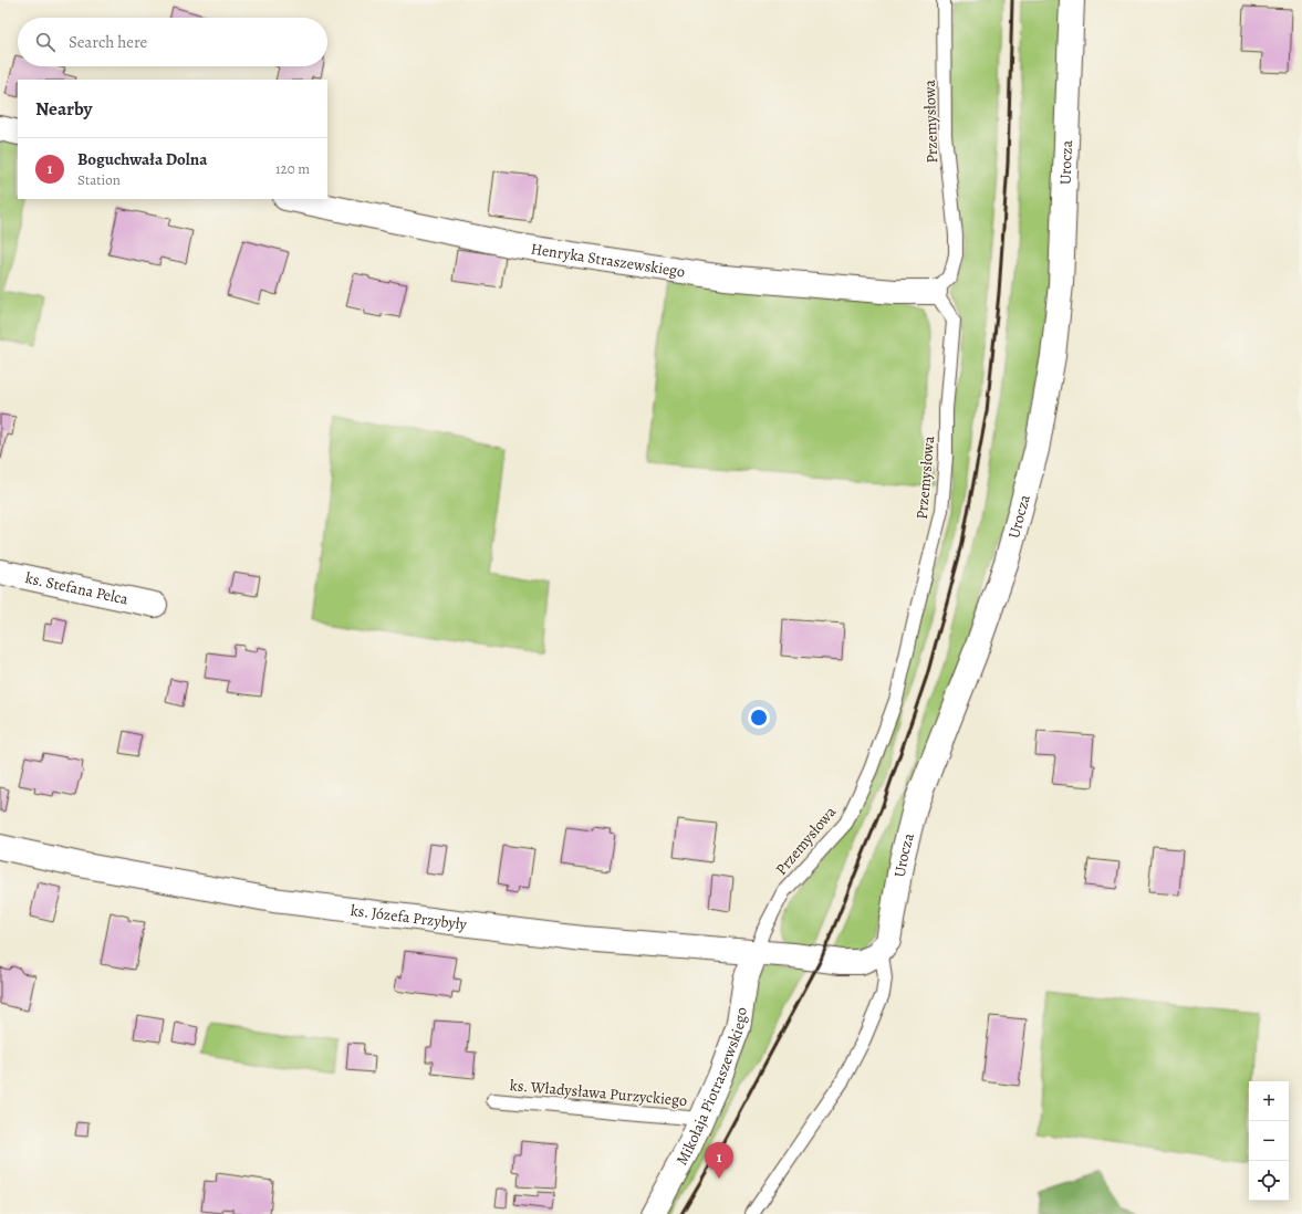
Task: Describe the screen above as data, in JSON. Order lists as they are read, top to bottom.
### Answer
{
  "streets": {
    "street": [
      "Urocza",
      "Henryka Straszewskiego",
      "ks. Stefana Pelca",
      "ks. Józefa Przybyły",
      "Mikołaja Piotraszewskiego"
    ],
    "lane": ["Przemysłowa", "ks. Władysława Purzyckiego"]
  },
  "crossings": [
    ["Przemysłowa", "Henryka Straszewskiego"],
    ["Przemysłowa", "ks. Józefa Przybyły"],
    ["Przemysłowa", "Mikołaja Piotraszewskiego"],
    ["Urocza", "ks. Józefa Przybyły"],
    ["ks. Józefa Przybyły", "Mikołaja Piotraszewskiego"],
    ["Mikołaja Piotraszewskiego", "ks. Władysława Purzyckiego"]
  ],
  "page": {
    "search": "Search here",
    "heading": "Nearby",
    "list": [
      {
        "mark": "1",
        "name": "Boguchwała Dolna",
        "note": "Station",
        "value": "120 m"
      }
    ],
    "map_buttons": ["+", "−"],
    "pins": "1"
  }
}
